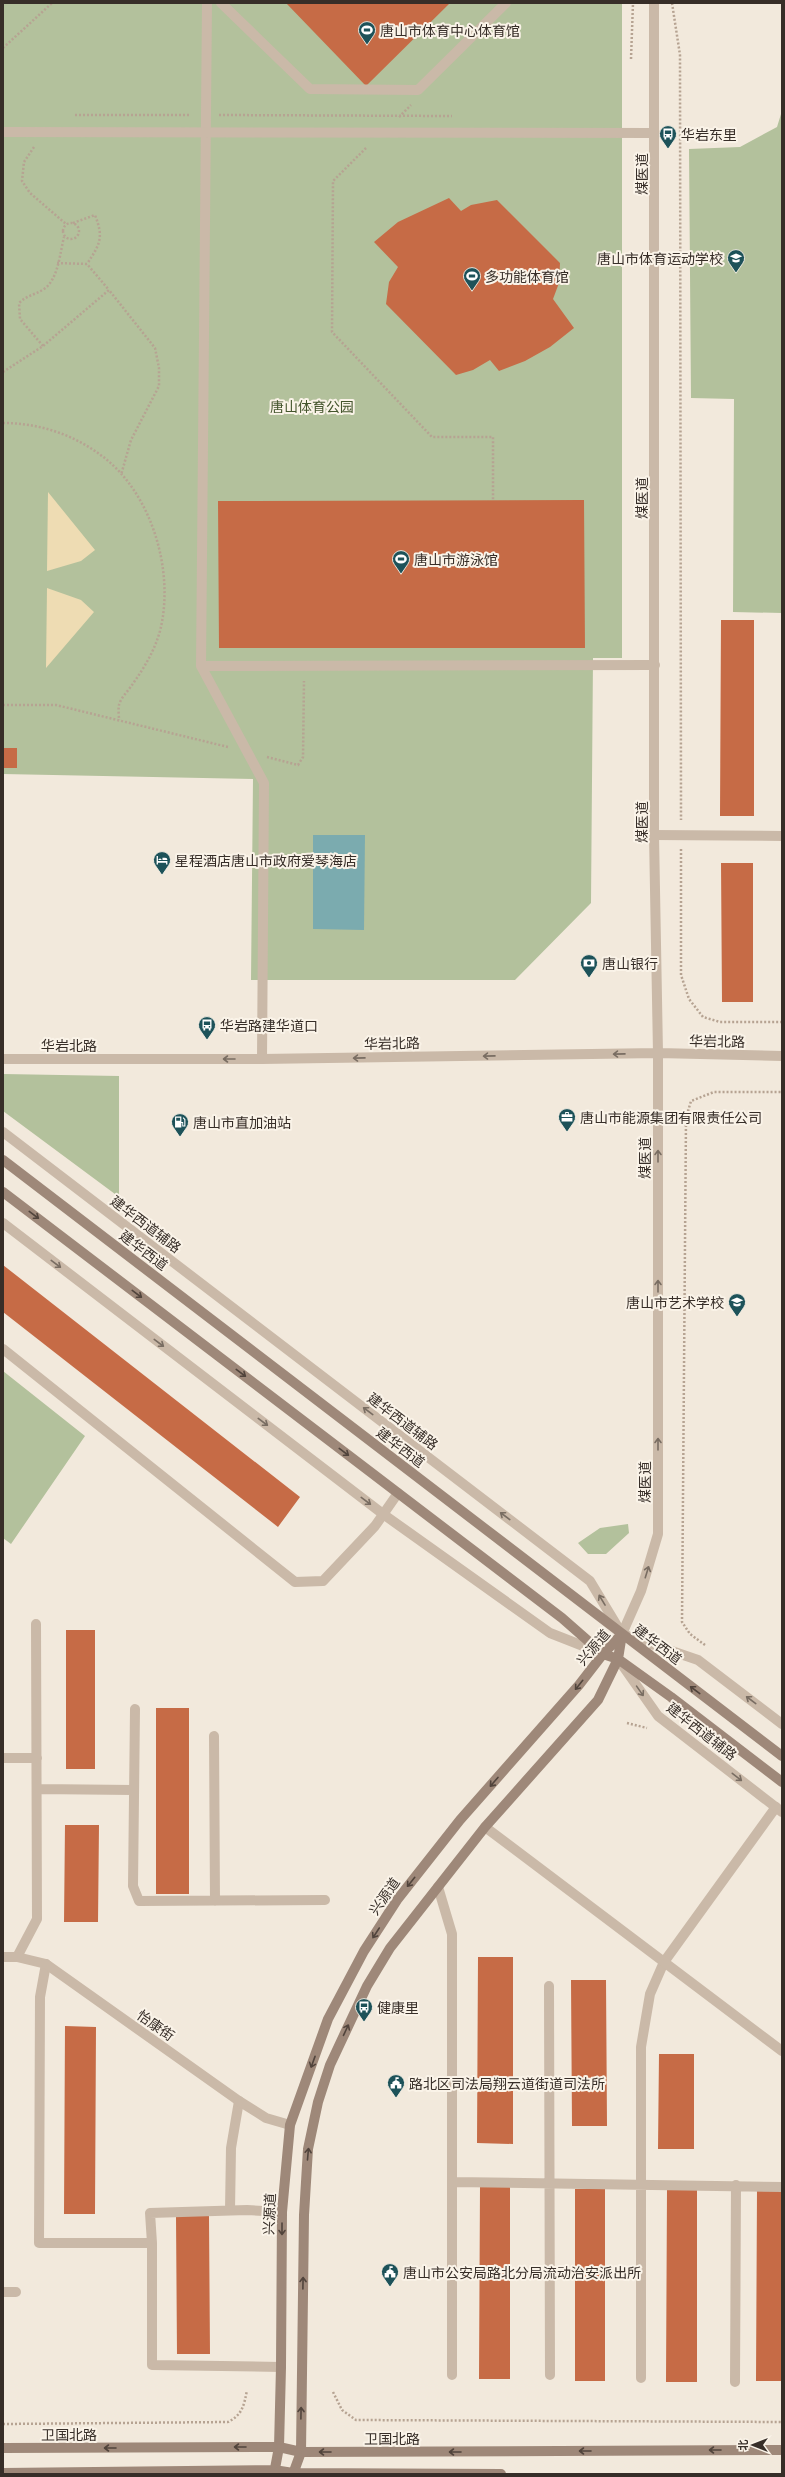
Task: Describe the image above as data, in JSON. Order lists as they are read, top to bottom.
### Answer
{
  "streets": {
    "main road": ["建华西道", "兴源道", "卫国北路"],
    "street": [
      "煤医道",
      "华岩北路",
      "建华西道辅路",
      "怡康街"
    ]
  },
  "crossings": [
    ["煤医道", "华岩北路"],
    ["煤医道", "建华西道辅路"],
    ["煤医道", "建华西道"],
    ["煤医道", "兴源道"],
    ["建华西道辅路", "建华西道"],
    ["建华西道辅路", "兴源道"],
    ["建华西道", "兴源道"],
    ["兴源道", "怡康街"],
    ["兴源道", "卫国北路"]
  ],
  "one_way": ["煤医道", "华岩北路"],
  "parks": ["唐山体育公园"],
  "places": {
    "sports": ["唐山市体育中心体育馆", "多功能体育馆", "唐山市游泳馆"],
    "bus stop": ["华岩东里", "华岩路建华道口", "健康里"],
    "school or university": ["唐山市体育运动学校", "唐山市艺术学校"],
    "hotel": ["星程酒店唐山市政府爱琴海店"],
    "bank": ["唐山银行"],
    "office": ["唐山市能源集团有限责任公司"],
    "fuel station": ["唐山市直加油站"],
    "public building": ["路北区司法局翔云道街道司法所", "唐山市公安局路北分局流动治安派出所"]
  },
  "north": "left"
}
